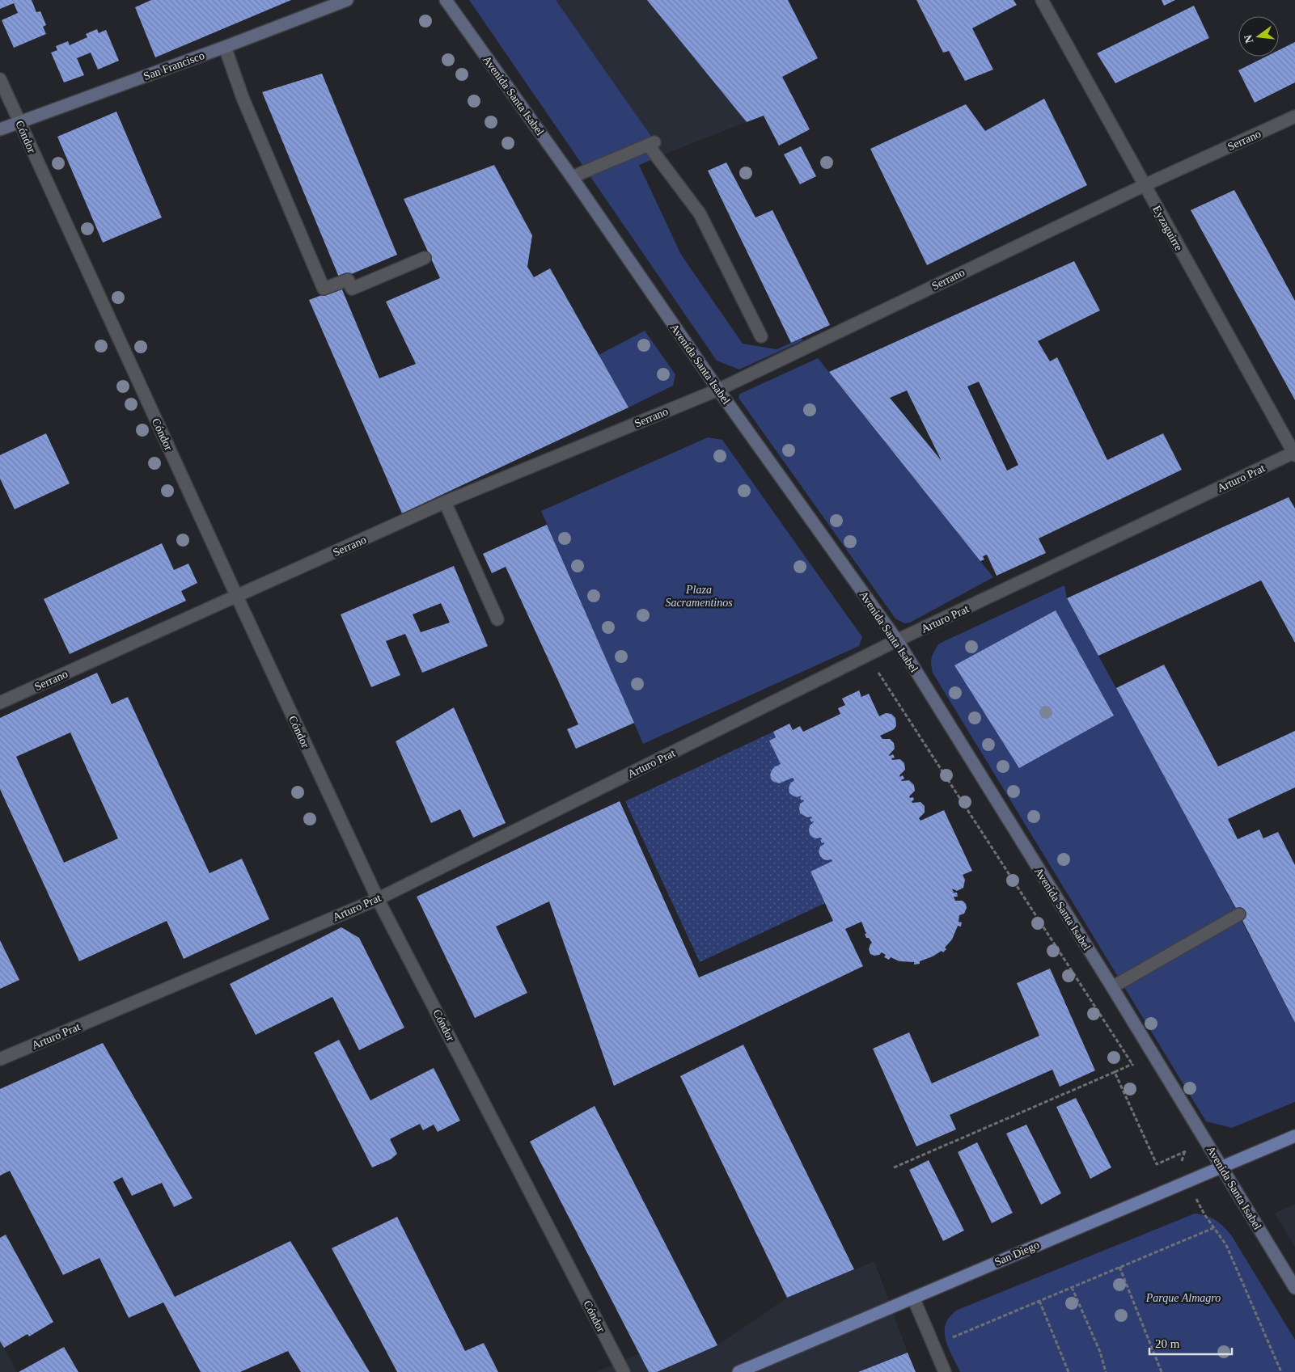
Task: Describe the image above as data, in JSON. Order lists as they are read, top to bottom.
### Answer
{
  "streets": {
    "main road": ["San Francisco", "Avenida Santa Isabel", "San Diego"],
    "street": [
      "Cóndor",
      "Serrano",
      "Eyzaguirre",
      "Arturo Prat"
    ]
  },
  "crossings": [
    ["San Francisco", "Cóndor"],
    ["Avenida Santa Isabel", "Serrano"],
    ["Avenida Santa Isabel", "Arturo Prat"],
    ["Avenida Santa Isabel", "San Diego"],
    ["Cóndor", "Serrano"],
    ["Cóndor", "Arturo Prat"],
    ["Serrano", "Eyzaguirre"],
    ["Eyzaguirre", "Arturo Prat"]
  ],
  "parks": ["Plaza Sacramentinos", "Parque Almagro"],
  "scale_bar": "20 m",
  "north": "left"
}
